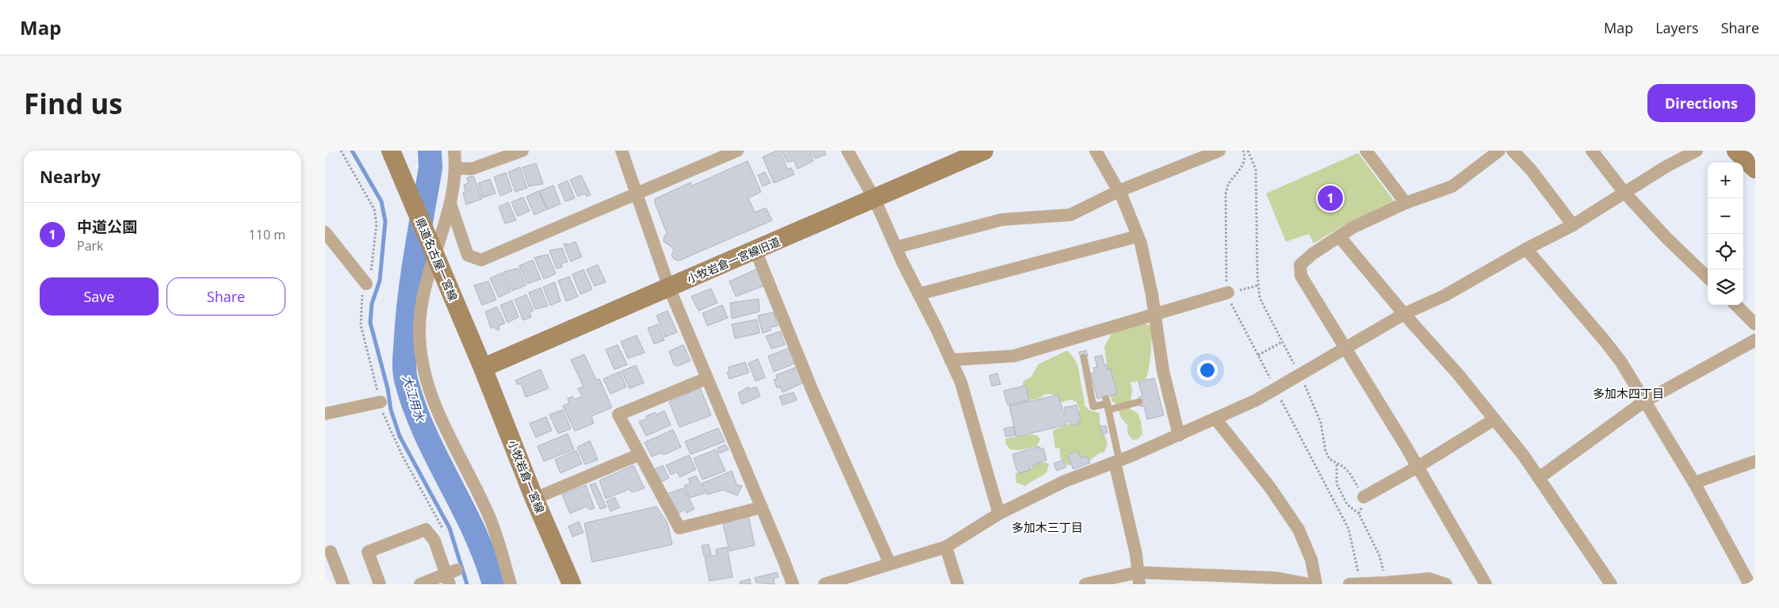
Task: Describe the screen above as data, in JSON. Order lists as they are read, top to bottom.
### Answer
{
  "streets": {
    "street": ["県道名古屋一宮線", "小牧岩倉一宮線旧道", "小牧岩倉一宮線"]
  },
  "crossings": [
    ["県道名古屋一宮線", "小牧岩倉一宮線旧道"],
    ["県道名古屋一宮線", "小牧岩倉一宮線"],
    ["小牧岩倉一宮線旧道", "小牧岩倉一宮線"]
  ],
  "districts": ["多加木四丁目", "多加木三丁目"],
  "water": ["大江用水"],
  "page": {
    "header": "Map",
    "nav": ["Map", "Layers", "Share"],
    "buttons": [
      "Directions",
      ["Save", "Share"]
    ],
    "title": "Find us",
    "heading": "Nearby",
    "map_buttons": ["+", "−"],
    "pins": "1",
    "list": [
      {
        "mark": "1",
        "name": "中道公園",
        "note": "Park",
        "value": "110 m"
      }
    ]
  }
}
